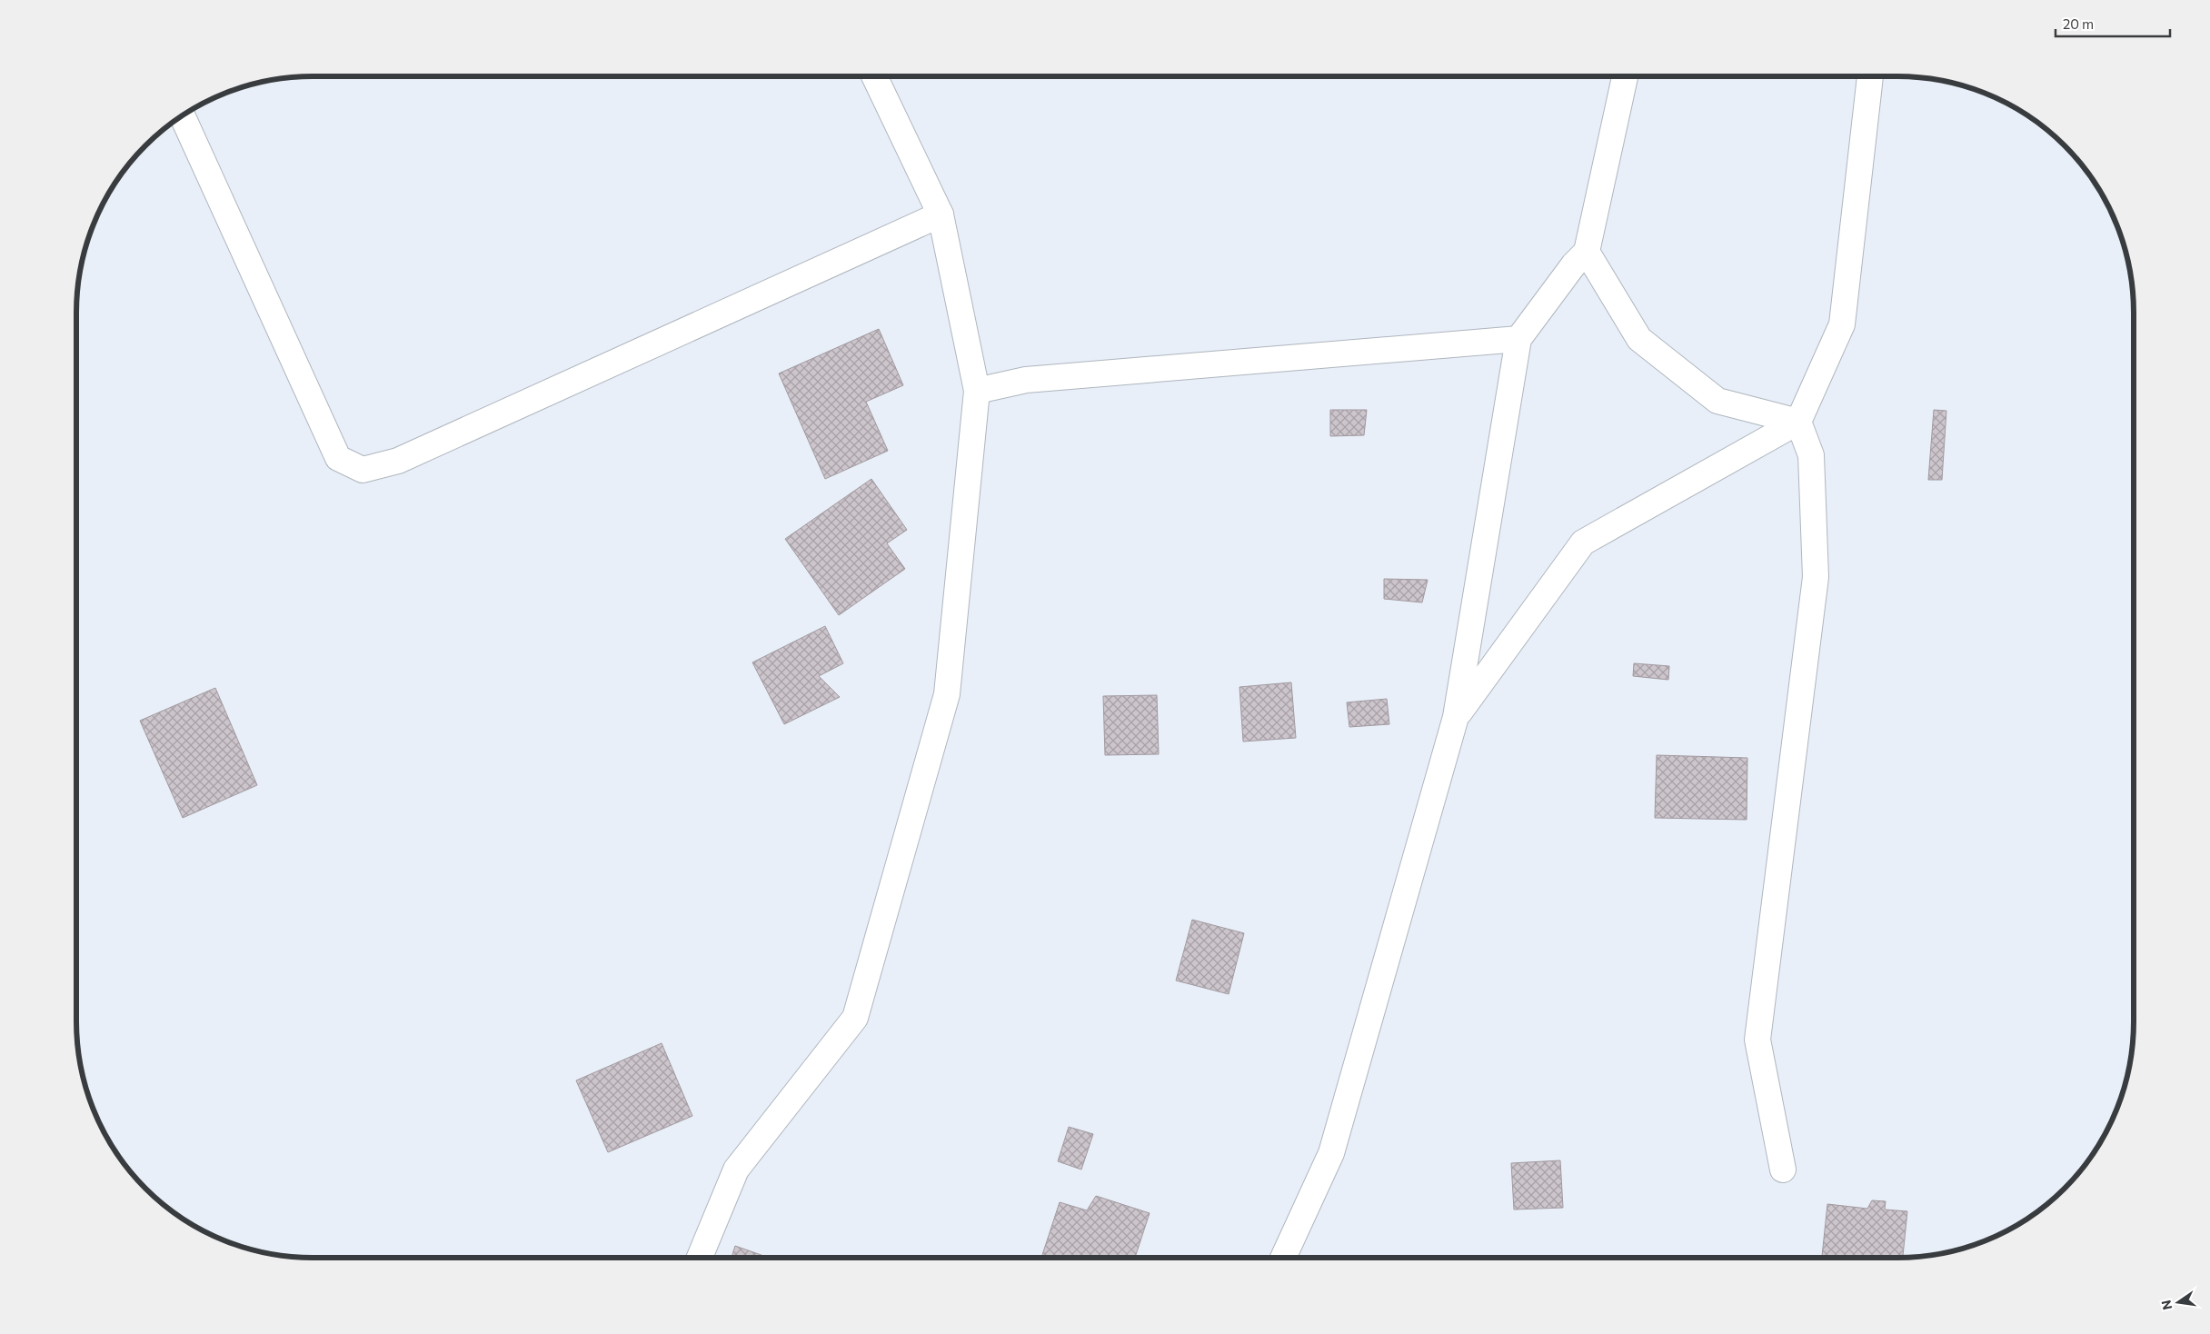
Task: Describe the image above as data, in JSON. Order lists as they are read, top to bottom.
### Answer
{
  "scale_bar": "20 m",
  "north": "left"
}
